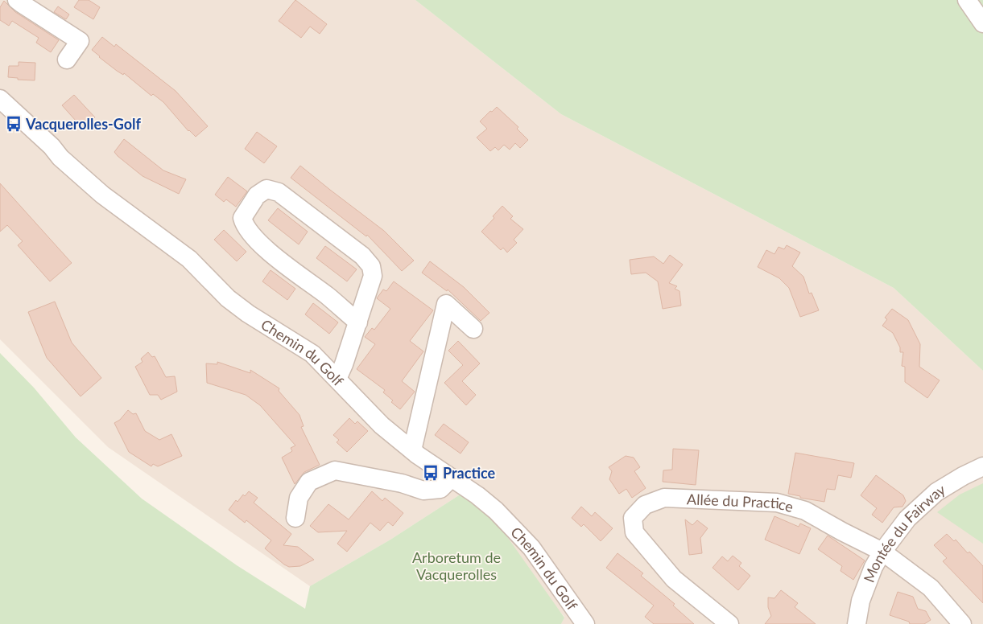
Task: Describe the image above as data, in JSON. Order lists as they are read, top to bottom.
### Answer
{
  "streets": {
    "street": ["Chemin du Golf", "Allée du Practice", "Montée du Fairway"]
  },
  "crossings": [
    ["Allée du Practice", "Montée du Fairway"]
  ],
  "parks": ["Arboretum de Vacquerolles"],
  "places": {
    "bus stop": ["Vacquerolles-Golf", "Practice"]
  }
}
